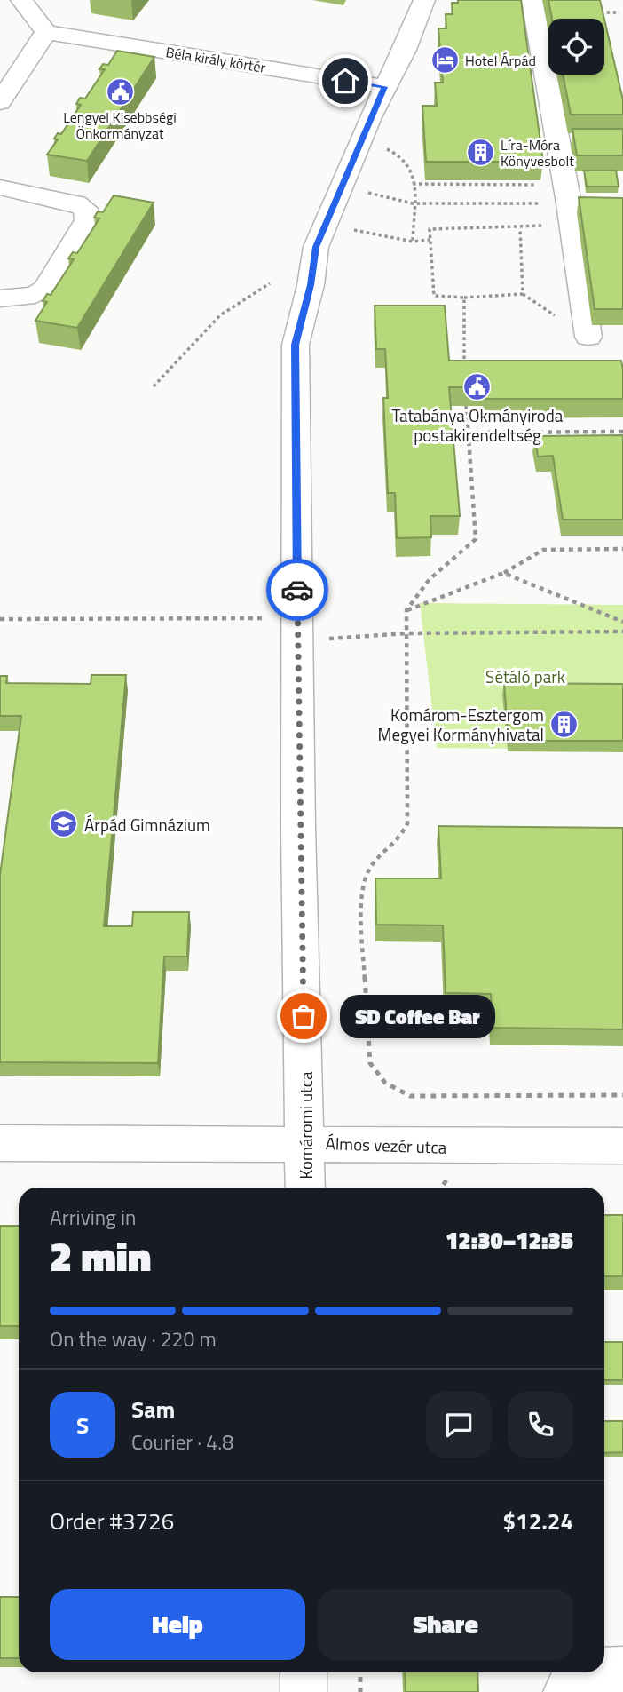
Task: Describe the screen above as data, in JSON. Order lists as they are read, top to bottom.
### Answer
{
  "streets": {
    "street": ["Béla király körtér", "Komáromi utca", "Álmos vezér utca"]
  },
  "crossings": [
    ["Béla király körtér", "Komáromi utca"],
    ["Komáromi utca", "Álmos vezér utca"]
  ],
  "parks": ["Sétáló park"],
  "places": {
    "hotel": ["Hotel Árpád"],
    "public building": ["Lengyel Kisebbségi Önkormányzat", "Tatabánya Okmányiroda postakirendeltség"],
    "building": ["Líra-Móra Könyvesbolt", "Komárom-Esztergom Megyei Kormányhivatal"],
    "school or university": ["Árpád Gimnázium"],
    "other": ["SD Coffee Bar"]
  },
  "page": {
    "bubble": "SD Coffee Bar",
    "heading": ["2 min", "Arriving in", "12:30–12:35"],
    "panel": [
      "Sam",
      "Courier · 4.8",
      "Order #3726",
      "$12.24"
    ],
    "bar": "On the way · 220 m",
    "round": "S",
    "buttons": ["Help", "Share"]
  }
}
